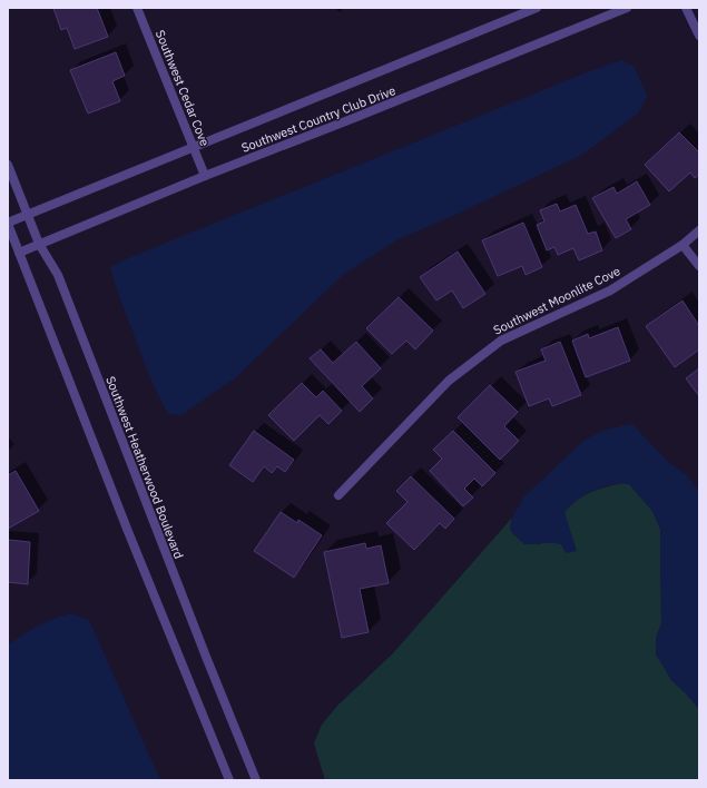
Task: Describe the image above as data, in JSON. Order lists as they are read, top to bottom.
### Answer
{
  "streets": {
    "street": [
      "Southwest Cedar Cove",
      "Southwest Country Club Drive",
      "Southwest Moonlite Cove",
      "Southwest Heatherwood Boulevard"
    ]
  },
  "crossings": [
    ["Southwest Cedar Cove", "Southwest Country Club Drive"],
    ["Southwest Country Club Drive", "Southwest Heatherwood Boulevard"]
  ]
}
